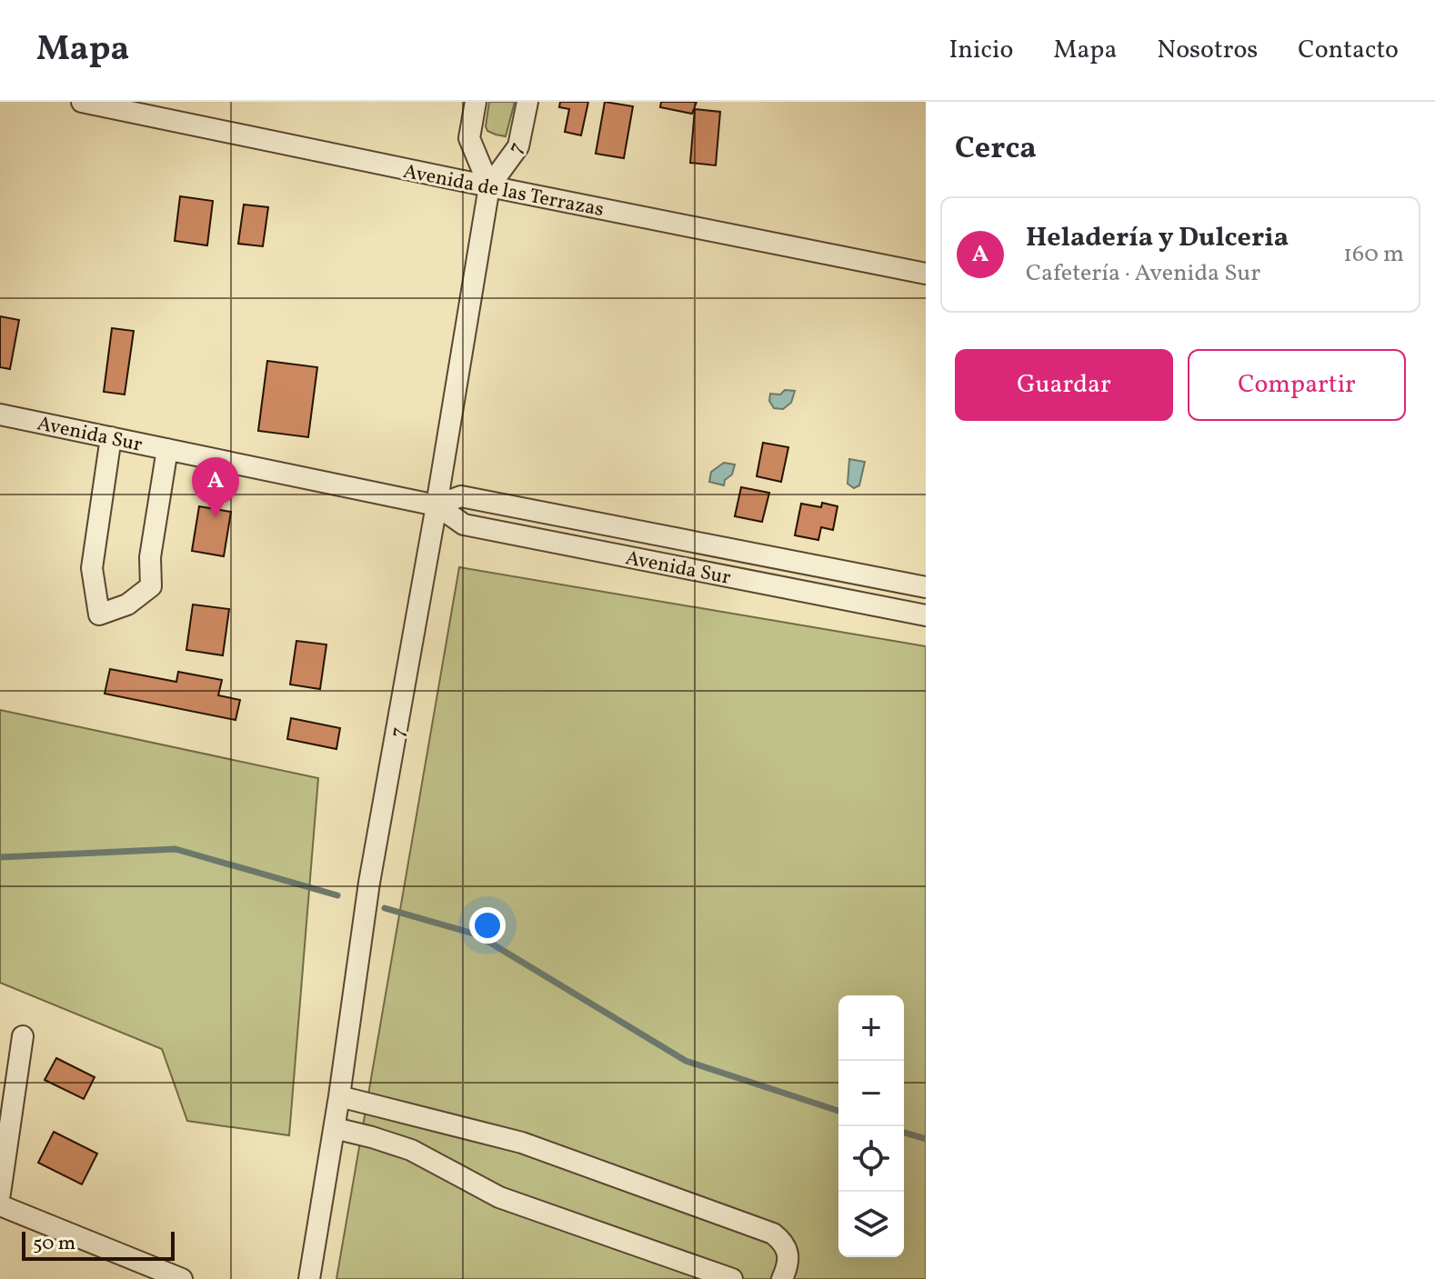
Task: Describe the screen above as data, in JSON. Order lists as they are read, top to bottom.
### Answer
{
  "streets": {
    "street": ["7", "Avenida de las Terrazas", "Avenida Sur"]
  },
  "crossings": [
    ["7", "Avenida de las Terrazas"],
    ["7", "Avenida Sur"]
  ],
  "scale_bar": "50 m",
  "page": {
    "header": "Mapa",
    "nav": [
      "Inicio",
      "Mapa",
      "Nosotros",
      "Contacto"
    ],
    "heading": "Cerca",
    "list": [
      {
        "mark": "A",
        "name": "Heladería y Dulceria",
        "note": "Cafetería · Avenida Sur",
        "value": "160 m"
      }
    ],
    "buttons": ["Guardar", "Compartir"],
    "pins": "A",
    "map_buttons": ["+", "−"],
    "scale": "50 m"
  }
}
